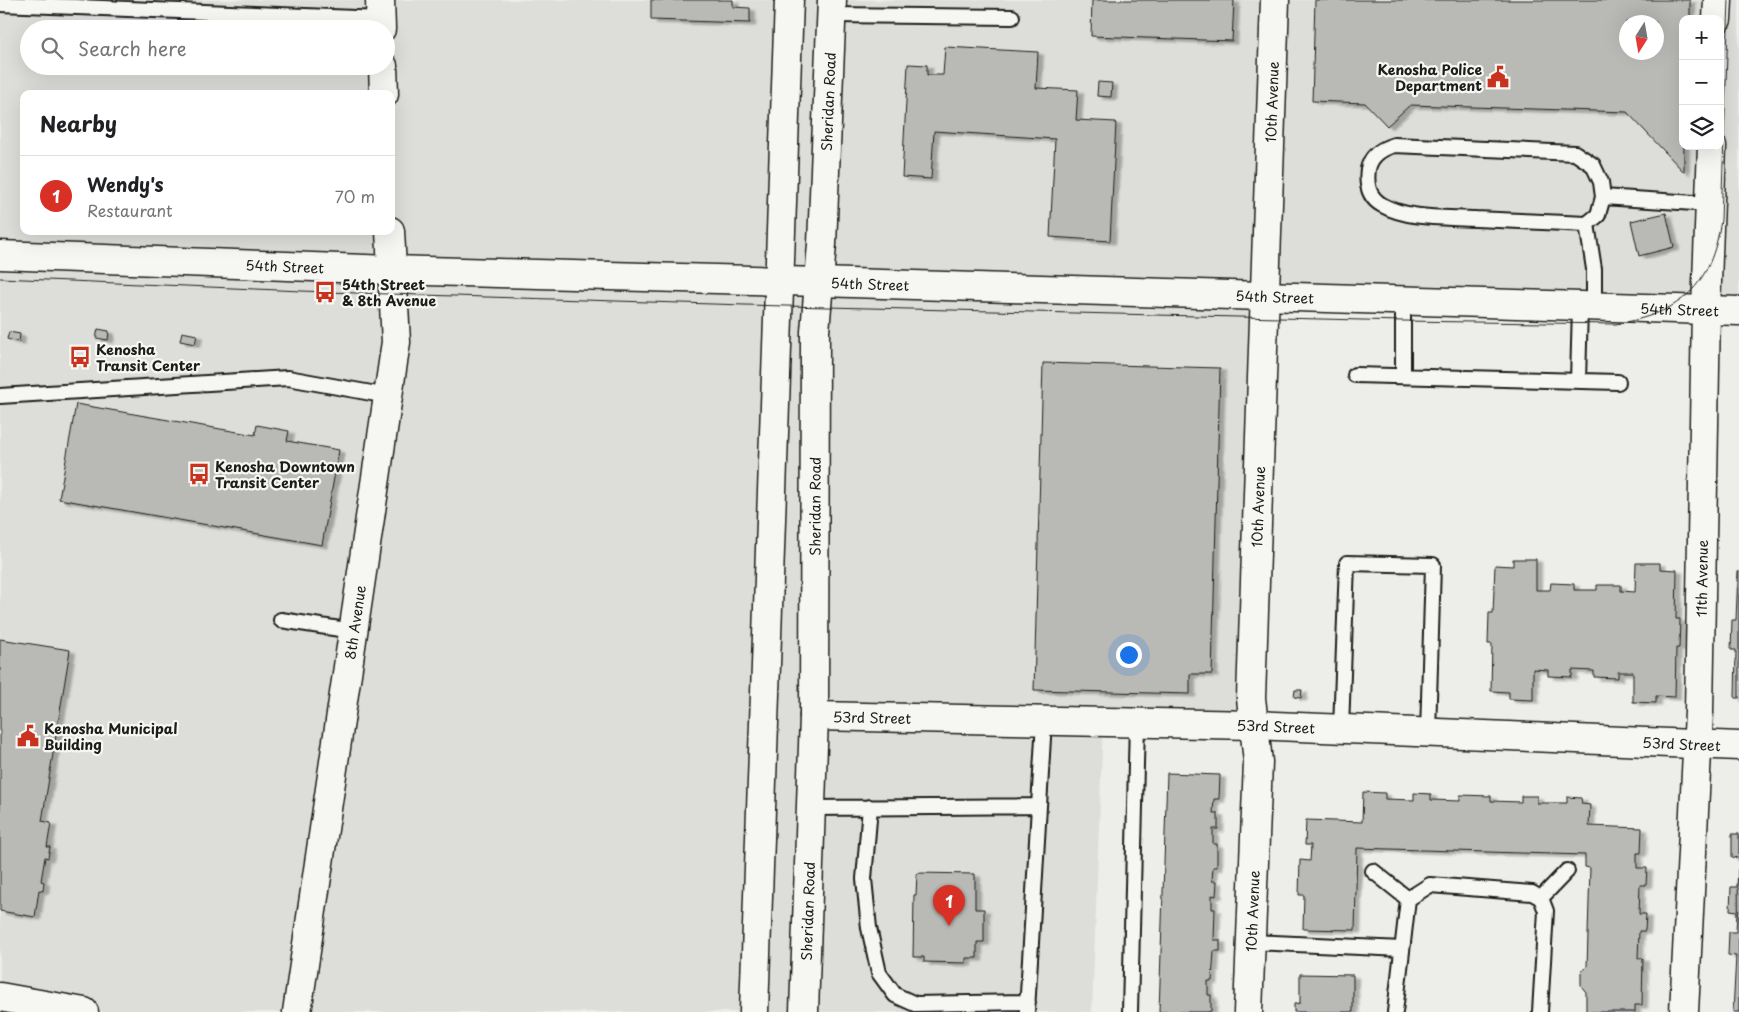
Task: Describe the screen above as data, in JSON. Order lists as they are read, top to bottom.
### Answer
{
  "streets": {
    "street": [
      "Sheridan Road",
      "10th Avenue",
      "54th Street",
      "11th Avenue",
      "8th Avenue",
      "53rd Street"
    ]
  },
  "crossings": [
    ["Sheridan Road", "54th Street"],
    ["Sheridan Road", "53rd Street"],
    ["10th Avenue", "54th Street"],
    ["10th Avenue", "53rd Street"],
    ["54th Street", "11th Avenue"],
    ["54th Street", "8th Avenue"],
    ["11th Avenue", "53rd Street"]
  ],
  "places": {
    "public building": ["Kenosha Police Department", "Kenosha Municipal Building"],
    "bus stop": ["54th Street & 8th Avenue", "Kenosha Transit Center", "Kenosha Downtown Transit Center"]
  },
  "north": "bottom",
  "page": {
    "map_buttons": ["+", "−"],
    "search": "Search here",
    "heading": "Nearby",
    "list": [
      {
        "mark": "1",
        "name": "Wendy's",
        "note": "Restaurant",
        "value": "70 m"
      }
    ],
    "pins": "1"
  }
}
